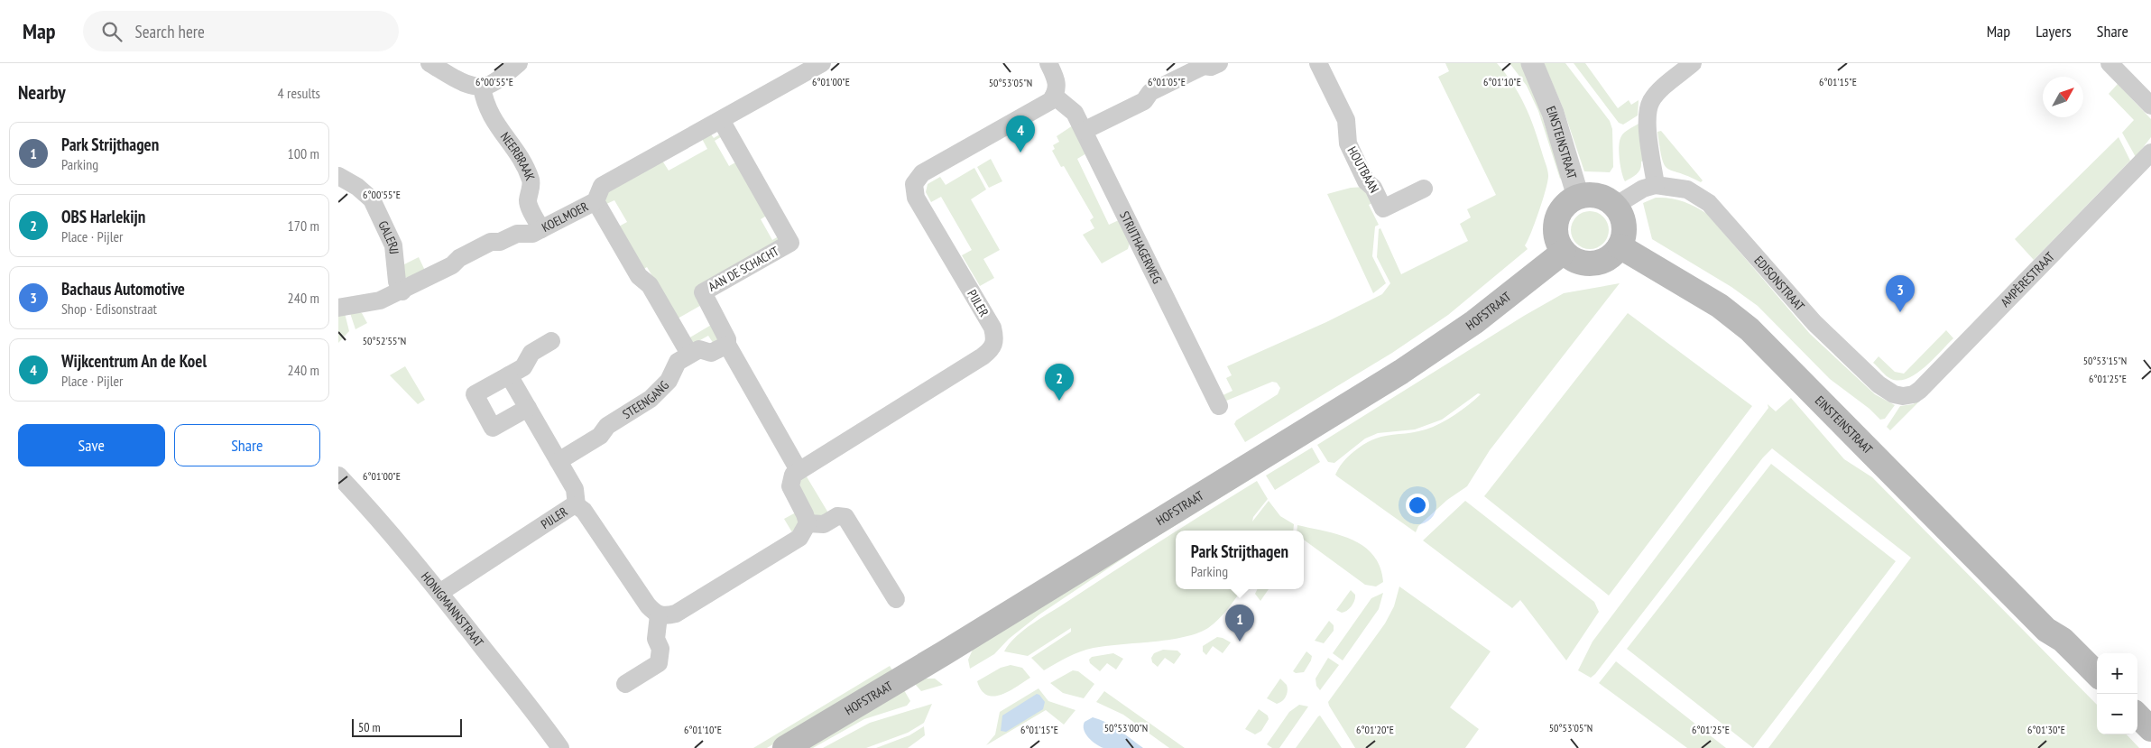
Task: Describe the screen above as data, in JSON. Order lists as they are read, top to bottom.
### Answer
{
  "streets": {
    "main road": ["EINSTEINSTRAAT", "HOFSTRAAT"],
    "street": [
      "NEERBRAAK",
      "HOUTBAAN",
      "KOELMOER",
      "GALERIJ",
      "STRIJTHAGERWEG",
      "AAN DE SCHACHT",
      "AMPÈRESTRAAT",
      "EDISONSTRAAT",
      "PIJLER",
      "STEENGANG",
      "HONIGMANNSTRAAT"
    ]
  },
  "crossings": [
    ["EINSTEINSTRAAT", "HOFSTRAAT"],
    ["NEERBRAAK", "KOELMOER"],
    ["KOELMOER", "GALERIJ"],
    ["KOELMOER", "AAN DE SCHACHT"],
    ["STRIJTHAGERWEG", "PIJLER"],
    ["AAN DE SCHACHT", "PIJLER"],
    ["AMPÈRESTRAAT", "EDISONSTRAAT"],
    ["PIJLER", "HONIGMANNSTRAAT"]
  ],
  "scale_bar": "50 m",
  "north": "top right",
  "page": {
    "header": "Map",
    "search": "Search here",
    "nav": ["Map", "Layers", "Share"],
    "heading": ["Nearby", "4 results"],
    "pins": [
      "4",
      "3",
      "2",
      "1"
    ],
    "list": [
      {
        "mark": "1",
        "name": "Park Strijthagen",
        "note": "Parking",
        "value": "100 m"
      },
      {
        "mark": "2",
        "name": "OBS Harlekijn",
        "note": "Place · Pijler",
        "value": "170 m"
      },
      {
        "mark": "3",
        "name": "Bachaus Automotive",
        "note": "Shop · Edisonstraat",
        "value": "240 m"
      },
      {
        "mark": "4",
        "name": "Wijkcentrum An de Koel",
        "note": "Place · Pijler",
        "value": "240 m"
      }
    ],
    "buttons": ["Save", "Share"],
    "popup": ["Park Strijthagen", "Parking"],
    "map_buttons": ["+", "−"],
    "scale": "50 m"
  },
  "coordinates": [
    "6°01'10\"E",
    "6°01'15\"E",
    "6°00'55\"E",
    "6°01'00\"E",
    "6°01'05\"E",
    "50°53'05\"N",
    "50°52'55\"N",
    "50°53'15\"N",
    "6°01'25\"E",
    "50°53'00\"N",
    "6°01'20\"E",
    "6°01'30\"E"
  ]
}
